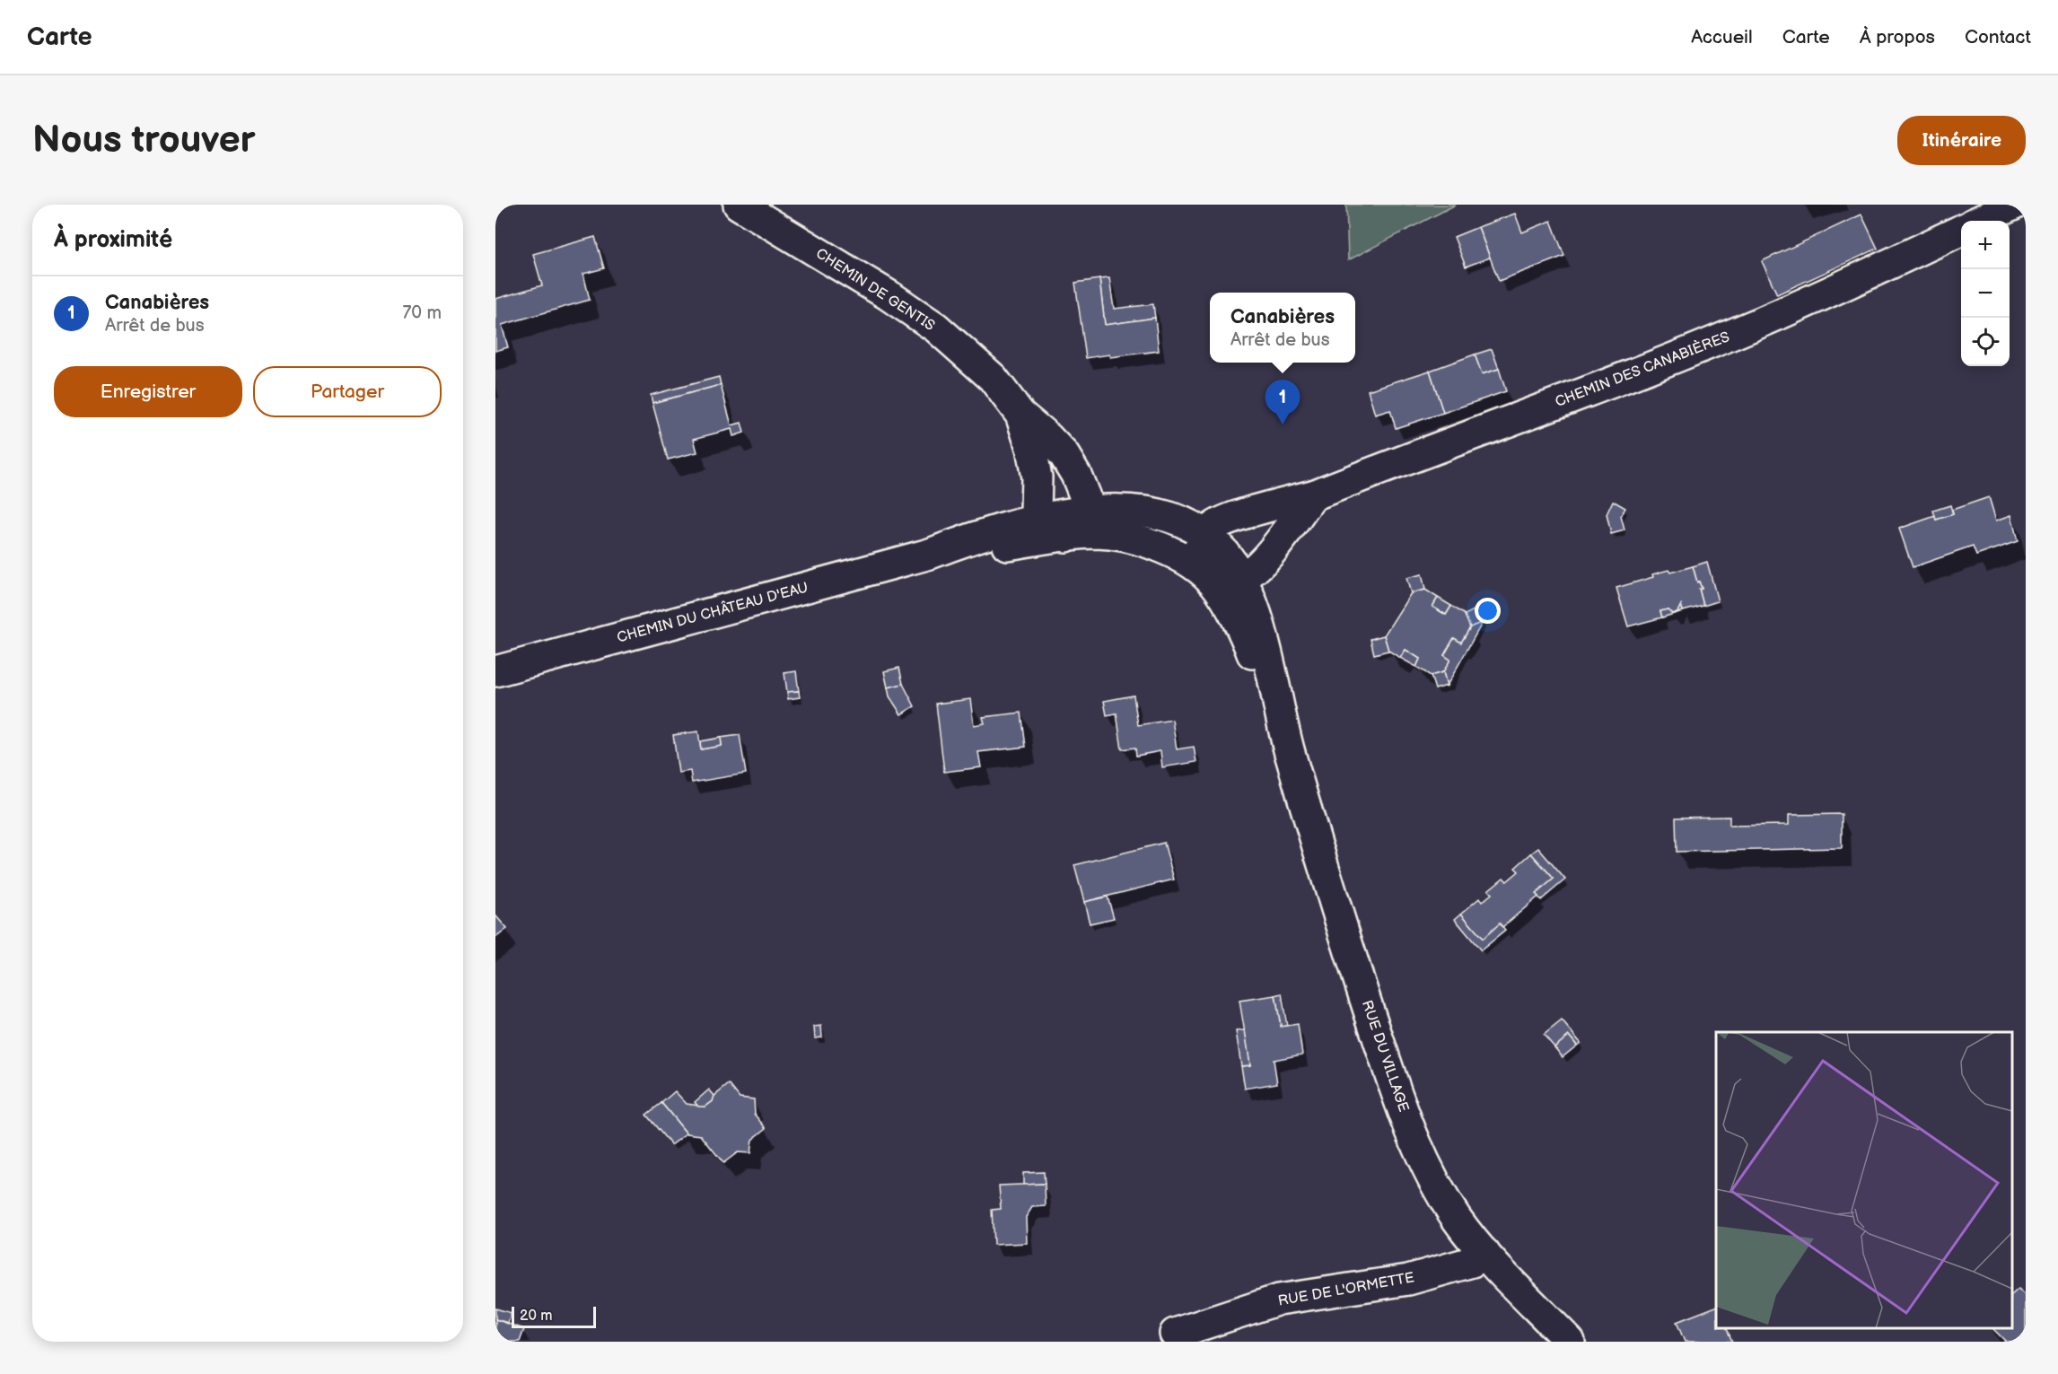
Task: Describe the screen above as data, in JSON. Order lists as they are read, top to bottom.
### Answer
{
  "streets": {
    "street": [
      "CHEMIN DE GENTIS",
      "CHEMIN DES CANABIÈRES",
      "CHEMIN DU CHÂTEAU D'EAU",
      "RUE DU VILLAGE",
      "RUE DE L'ORMETTE"
    ]
  },
  "crossings": [
    ["CHEMIN DE GENTIS", "CHEMIN DU CHÂTEAU D'EAU"],
    ["CHEMIN DES CANABIÈRES", "CHEMIN DU CHÂTEAU D'EAU"],
    ["CHEMIN DES CANABIÈRES", "RUE DU VILLAGE"],
    ["CHEMIN DU CHÂTEAU D'EAU", "RUE DU VILLAGE"],
    ["RUE DU VILLAGE", "RUE DE L'ORMETTE"]
  ],
  "scale_bar": "20 m",
  "page": {
    "header": "Carte",
    "nav": [
      "Accueil",
      "Carte",
      "À propos",
      "Contact"
    ],
    "buttons": [
      "Itinéraire",
      ["Enregistrer", "Partager"]
    ],
    "title": "Nous trouver",
    "heading": "À proximité",
    "map_buttons": ["+", "−"],
    "list": [
      {
        "mark": "1",
        "name": "Canabières",
        "note": "Arrêt de bus",
        "value": "70 m"
      }
    ],
    "popup": ["Canabières", "Arrêt de bus"],
    "pins": "1",
    "scale": "20 m"
  }
}
